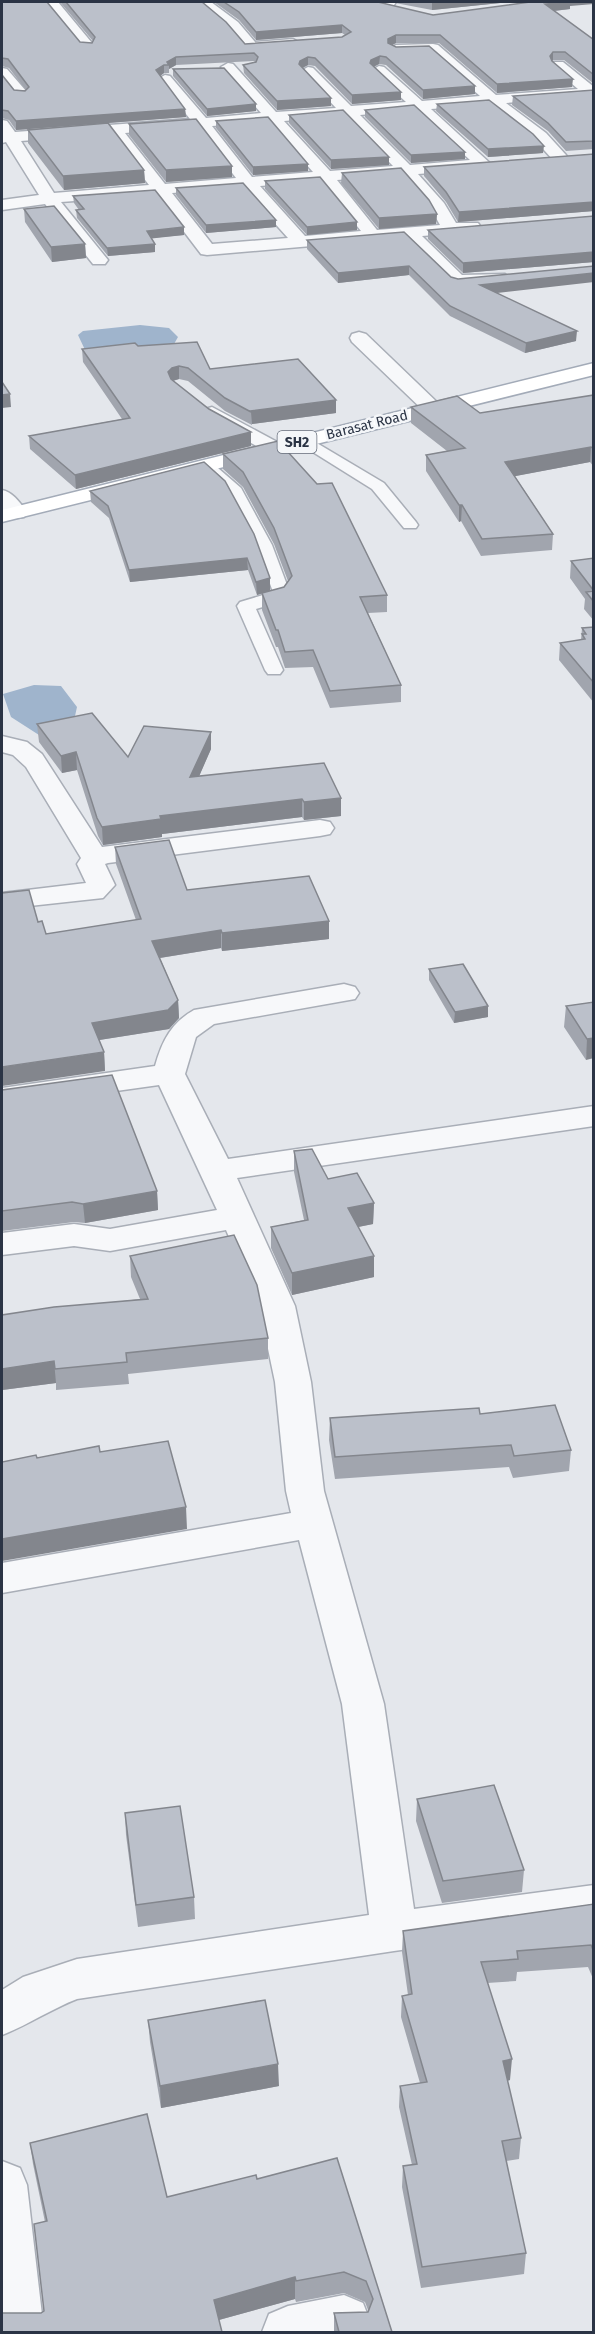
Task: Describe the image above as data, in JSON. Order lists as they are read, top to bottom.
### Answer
{
  "streets": {
    "main road": ["Barasat Road", "SH2"]
  }
}
